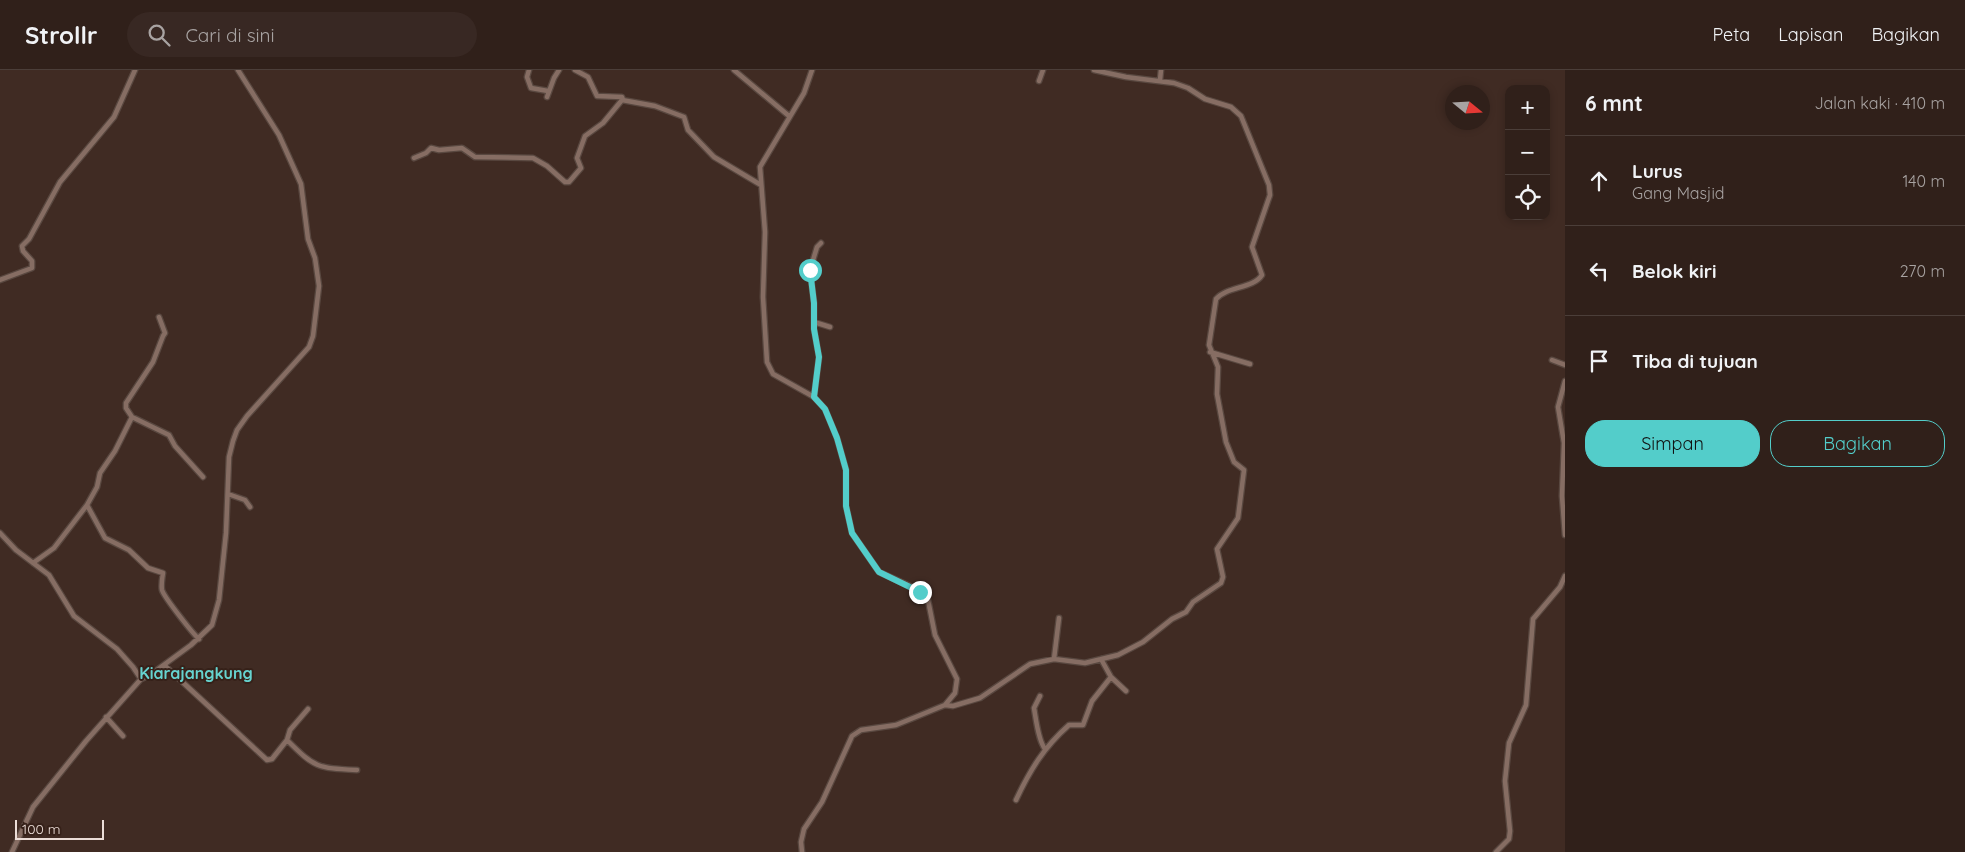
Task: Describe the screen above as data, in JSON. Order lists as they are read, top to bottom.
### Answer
{
  "districts": ["Kiarajangkung"],
  "scale_bar": "100 m",
  "north": "right",
  "page": {
    "header": "Strollr",
    "search": "Cari di sini",
    "nav": ["Peta", "Lapisan", "Bagikan"],
    "heading": ["6 mnt", "Jalan kaki · 410 m"],
    "map_buttons": ["+", "−"],
    "list": [
      ["Lurus", "Gang Masjid", "140 m"],
      ["Belok kiri", "270 m"],
      "Tiba di tujuan"
    ],
    "buttons": ["Simpan", "Bagikan"],
    "scale": "100 m"
  }
}
